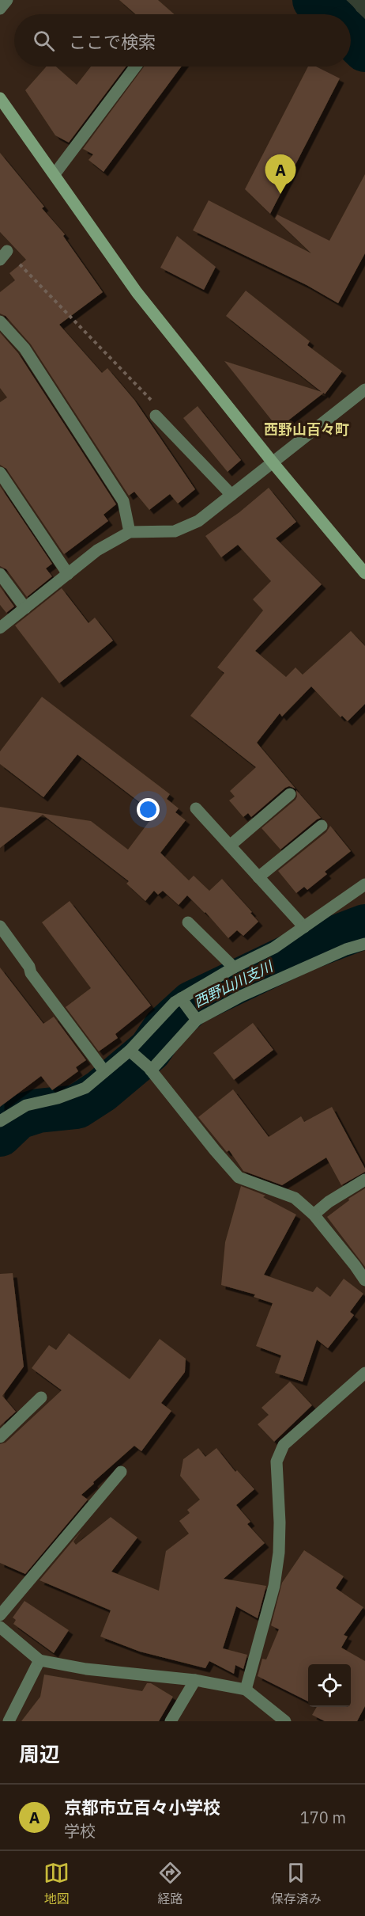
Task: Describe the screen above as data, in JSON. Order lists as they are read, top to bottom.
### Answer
{
  "districts": ["西野山百々町"],
  "water": ["西野山川支川"],
  "page": {
    "search": "ここで検索",
    "pins": "A",
    "heading": "周辺",
    "list": [
      {
        "mark": "A",
        "name": "京都市立百々小学校",
        "note": "学校",
        "value": "170 m"
      }
    ],
    "nav": ["地図", "経路", "保存済み"]
  }
}
